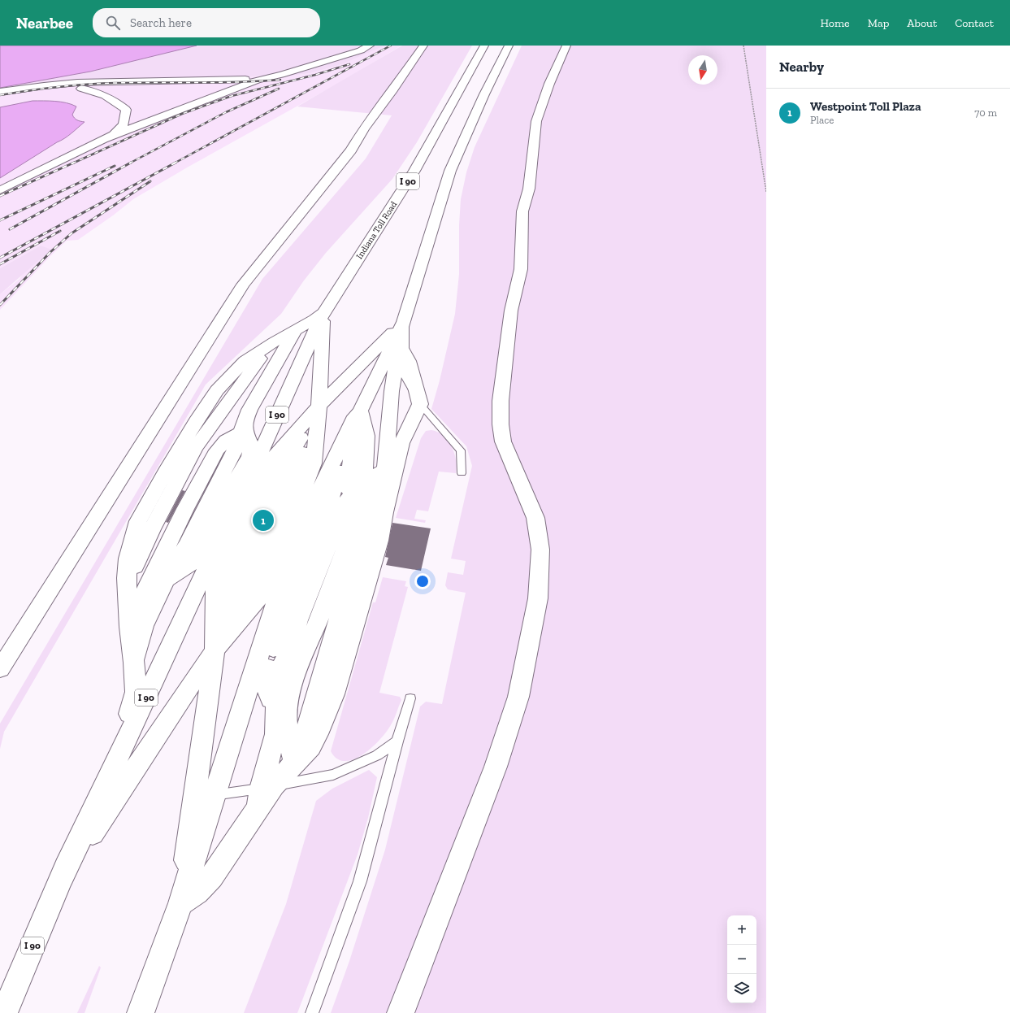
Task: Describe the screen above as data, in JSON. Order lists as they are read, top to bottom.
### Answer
{
  "streets": {
    "main road": ["I 90", "Indiana Toll Road"]
  },
  "crossings": [
    ["I 90", "Indiana Toll Road"]
  ],
  "north": "bottom",
  "page": {
    "header": "Nearbee",
    "search": "Search here",
    "nav": [
      "Home",
      "Map",
      "About",
      "Contact"
    ],
    "heading": "Nearby",
    "list": [
      {
        "mark": "1",
        "name": "Westpoint Toll Plaza",
        "note": "Place",
        "value": "70 m"
      }
    ],
    "pins": "1",
    "map_buttons": ["+", "−"]
  }
}
